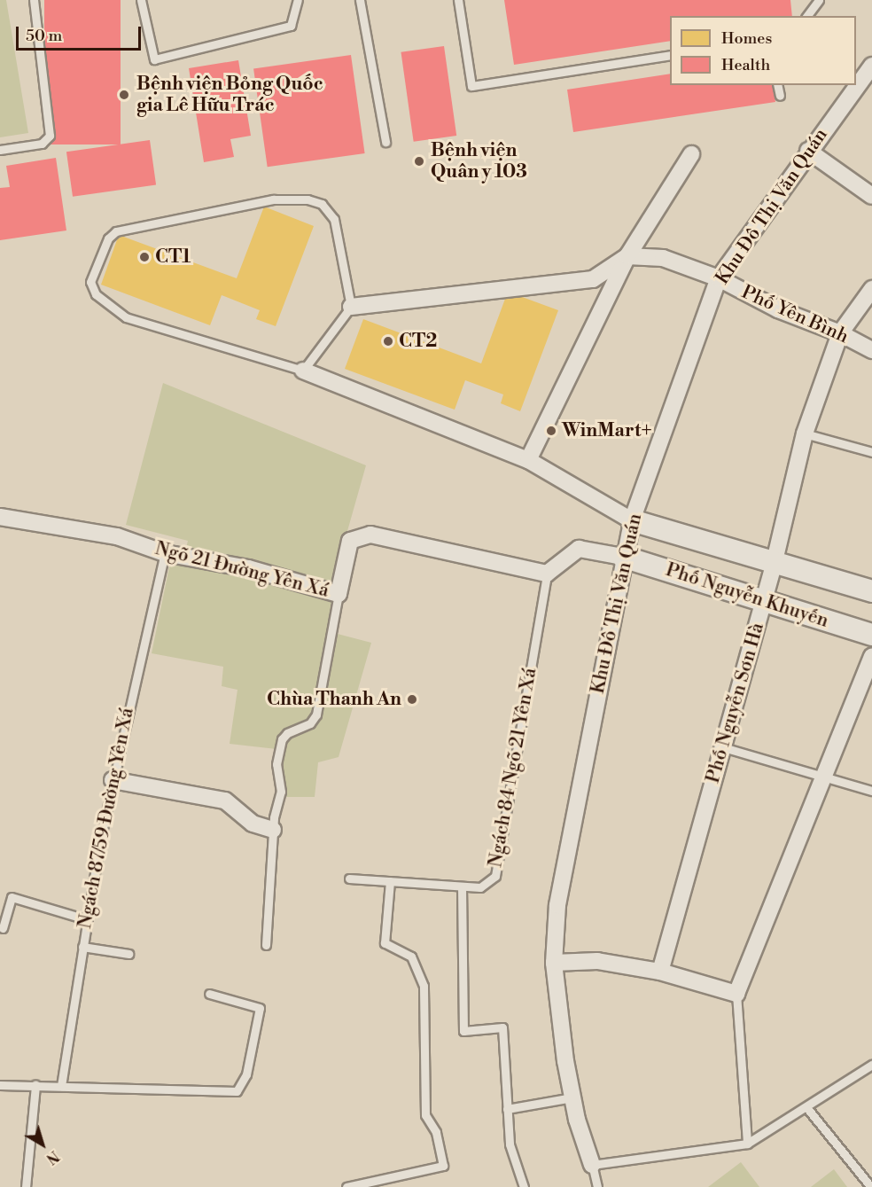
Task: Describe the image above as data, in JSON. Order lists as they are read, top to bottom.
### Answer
{
  "streets": {
    "street": [
      "Khu Đô Thị Văn Quán",
      "Phố Yên Bình",
      "Ngõ 21 Đường Yên Xá",
      "Phố Nguyễn Khuyến",
      "Phố Nguyễn Sơn Hà"
    ],
    "lane": ["Ngách 84 Ngõ 21 Yên Xá", "Ngách 87/59 Đường Yên Xá"]
  },
  "crossings": [
    ["Khu Đô Thị Văn Quán", "Phố Yên Bình"],
    ["Khu Đô Thị Văn Quán", "Phố Nguyễn Khuyến"],
    ["Phố Yên Bình", "Phố Nguyễn Sơn Hà"],
    ["Ngõ 21 Đường Yên Xá", "Ngách 84 Ngõ 21 Yên Xá"],
    ["Ngõ 21 Đường Yên Xá", "Ngách 87/59 Đường Yên Xá"],
    ["Phố Nguyễn Khuyến", "Phố Nguyễn Sơn Hà"]
  ],
  "places": [
    "Bệnh viện Bỏng Quốc gia Lê Hữu Trác",
    "Bệnh viện Quân y 103",
    "CT1",
    "CT2",
    "WinMart+",
    "Chùa Thanh An"
  ],
  "legend": ["Homes", "Health"],
  "scale_bar": "50 m",
  "north": "bottom right"
}
